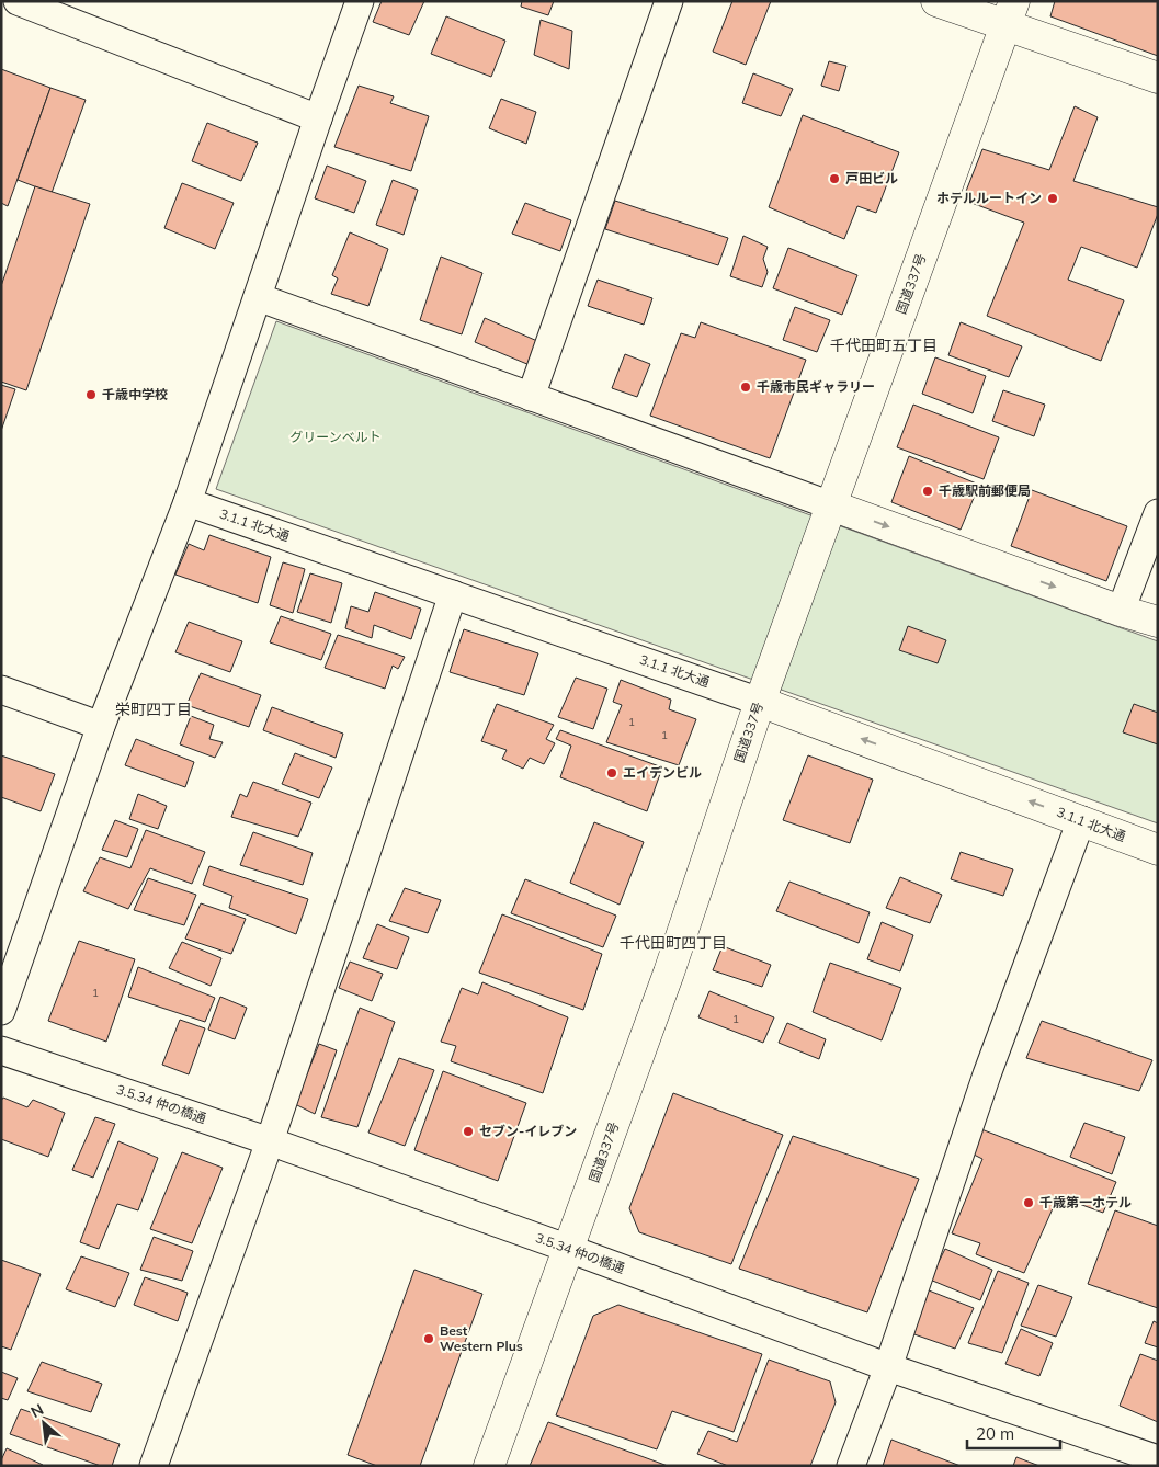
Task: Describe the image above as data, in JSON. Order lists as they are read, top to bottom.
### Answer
{
  "streets": {
    "main road": ["国道337号", "3.1.1 北大通"],
    "street": ["3.5.34 仲の橋通"]
  },
  "crossings": [
    ["国道337号", "3.1.1 北大通"],
    ["国道337号", "3.5.34 仲の橋通"]
  ],
  "districts": ["千代田町五丁目", "栄町四丁目", "千代田町四丁目"],
  "parks": ["グリーンベルト"],
  "places": [
    "戸田ビル",
    "ホテルルートイン",
    "千歳市民ギャラリー",
    "千歳中学校",
    "千歳駅前郵便局",
    "エイデンビル",
    "セブン-イレブン",
    "千歳第一ホテル",
    "Best Western Plus"
  ],
  "house_numbers": [
    "1",
    "1",
    "1",
    "1"
  ],
  "scale_bar": "20 m",
  "north": "top left"
}
